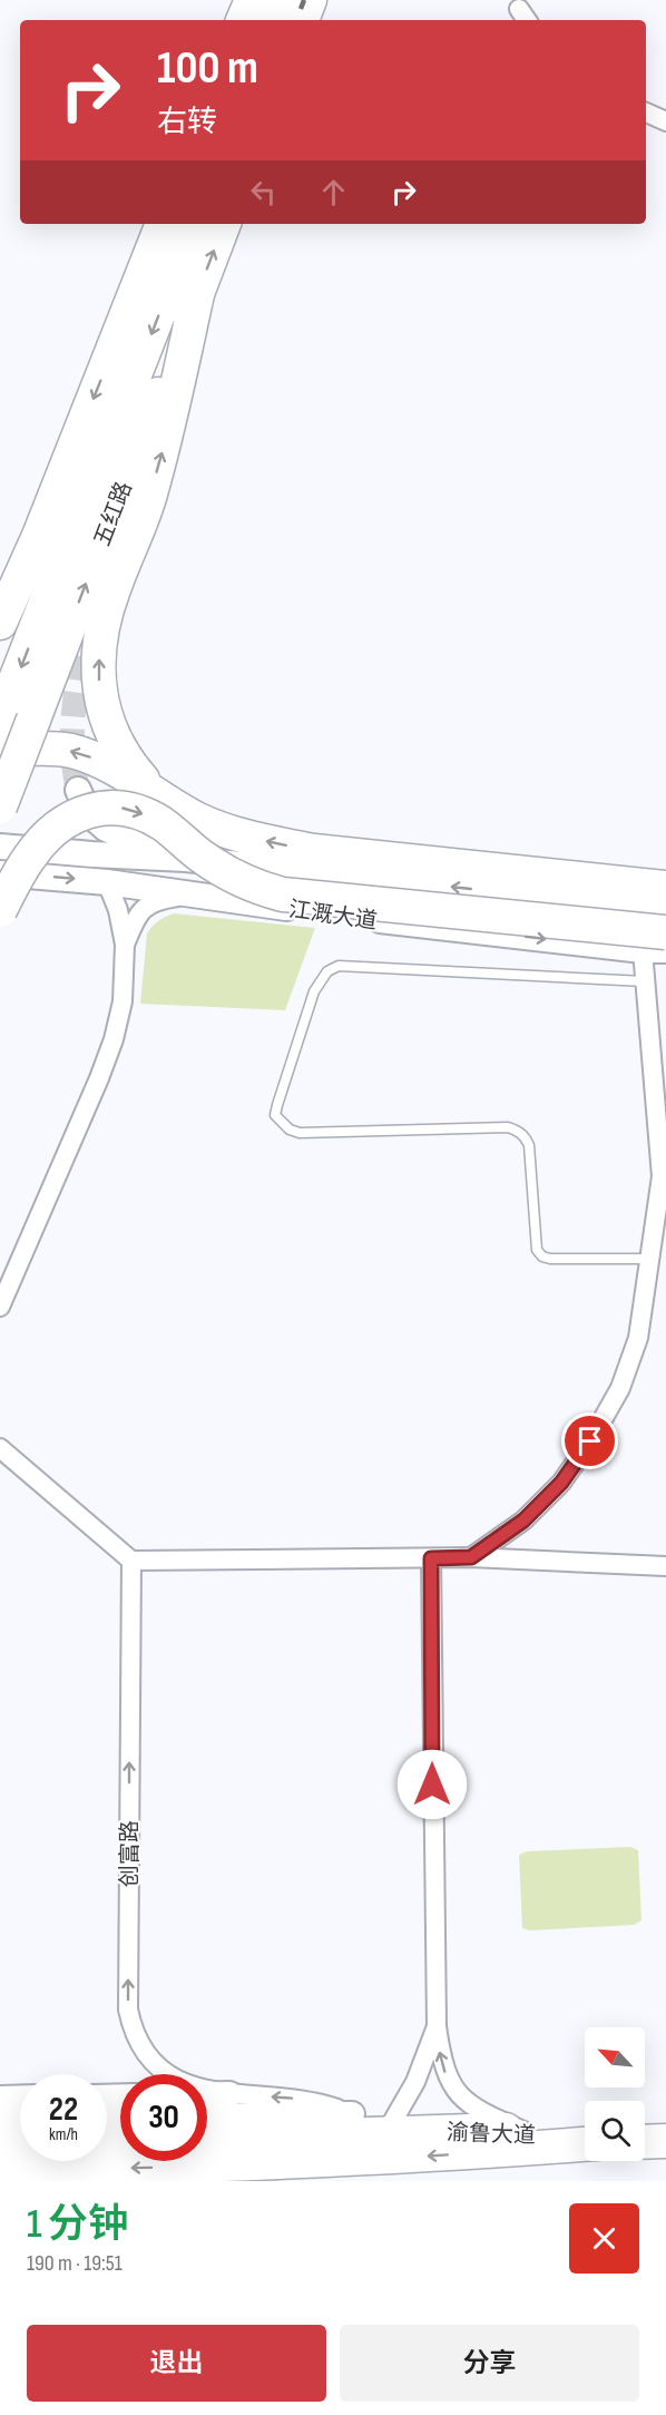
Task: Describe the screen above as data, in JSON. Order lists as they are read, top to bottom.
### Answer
{
  "streets": {
    "highway": ["五红路", "渝鲁大道"],
    "main road": ["江溉大道"],
    "street": ["创富路"]
  },
  "crossings": [
    ["创富路", "渝鲁大道"]
  ],
  "one_way": ["创富路"],
  "north": "top left",
  "page": {
    "turn": ["100 m", "右转"],
    "speed": "22 km/h",
    "limit": "30",
    "heading": ["1 分钟", "190 m · 19:51"],
    "buttons": ["退出", "分享"]
  }
}
